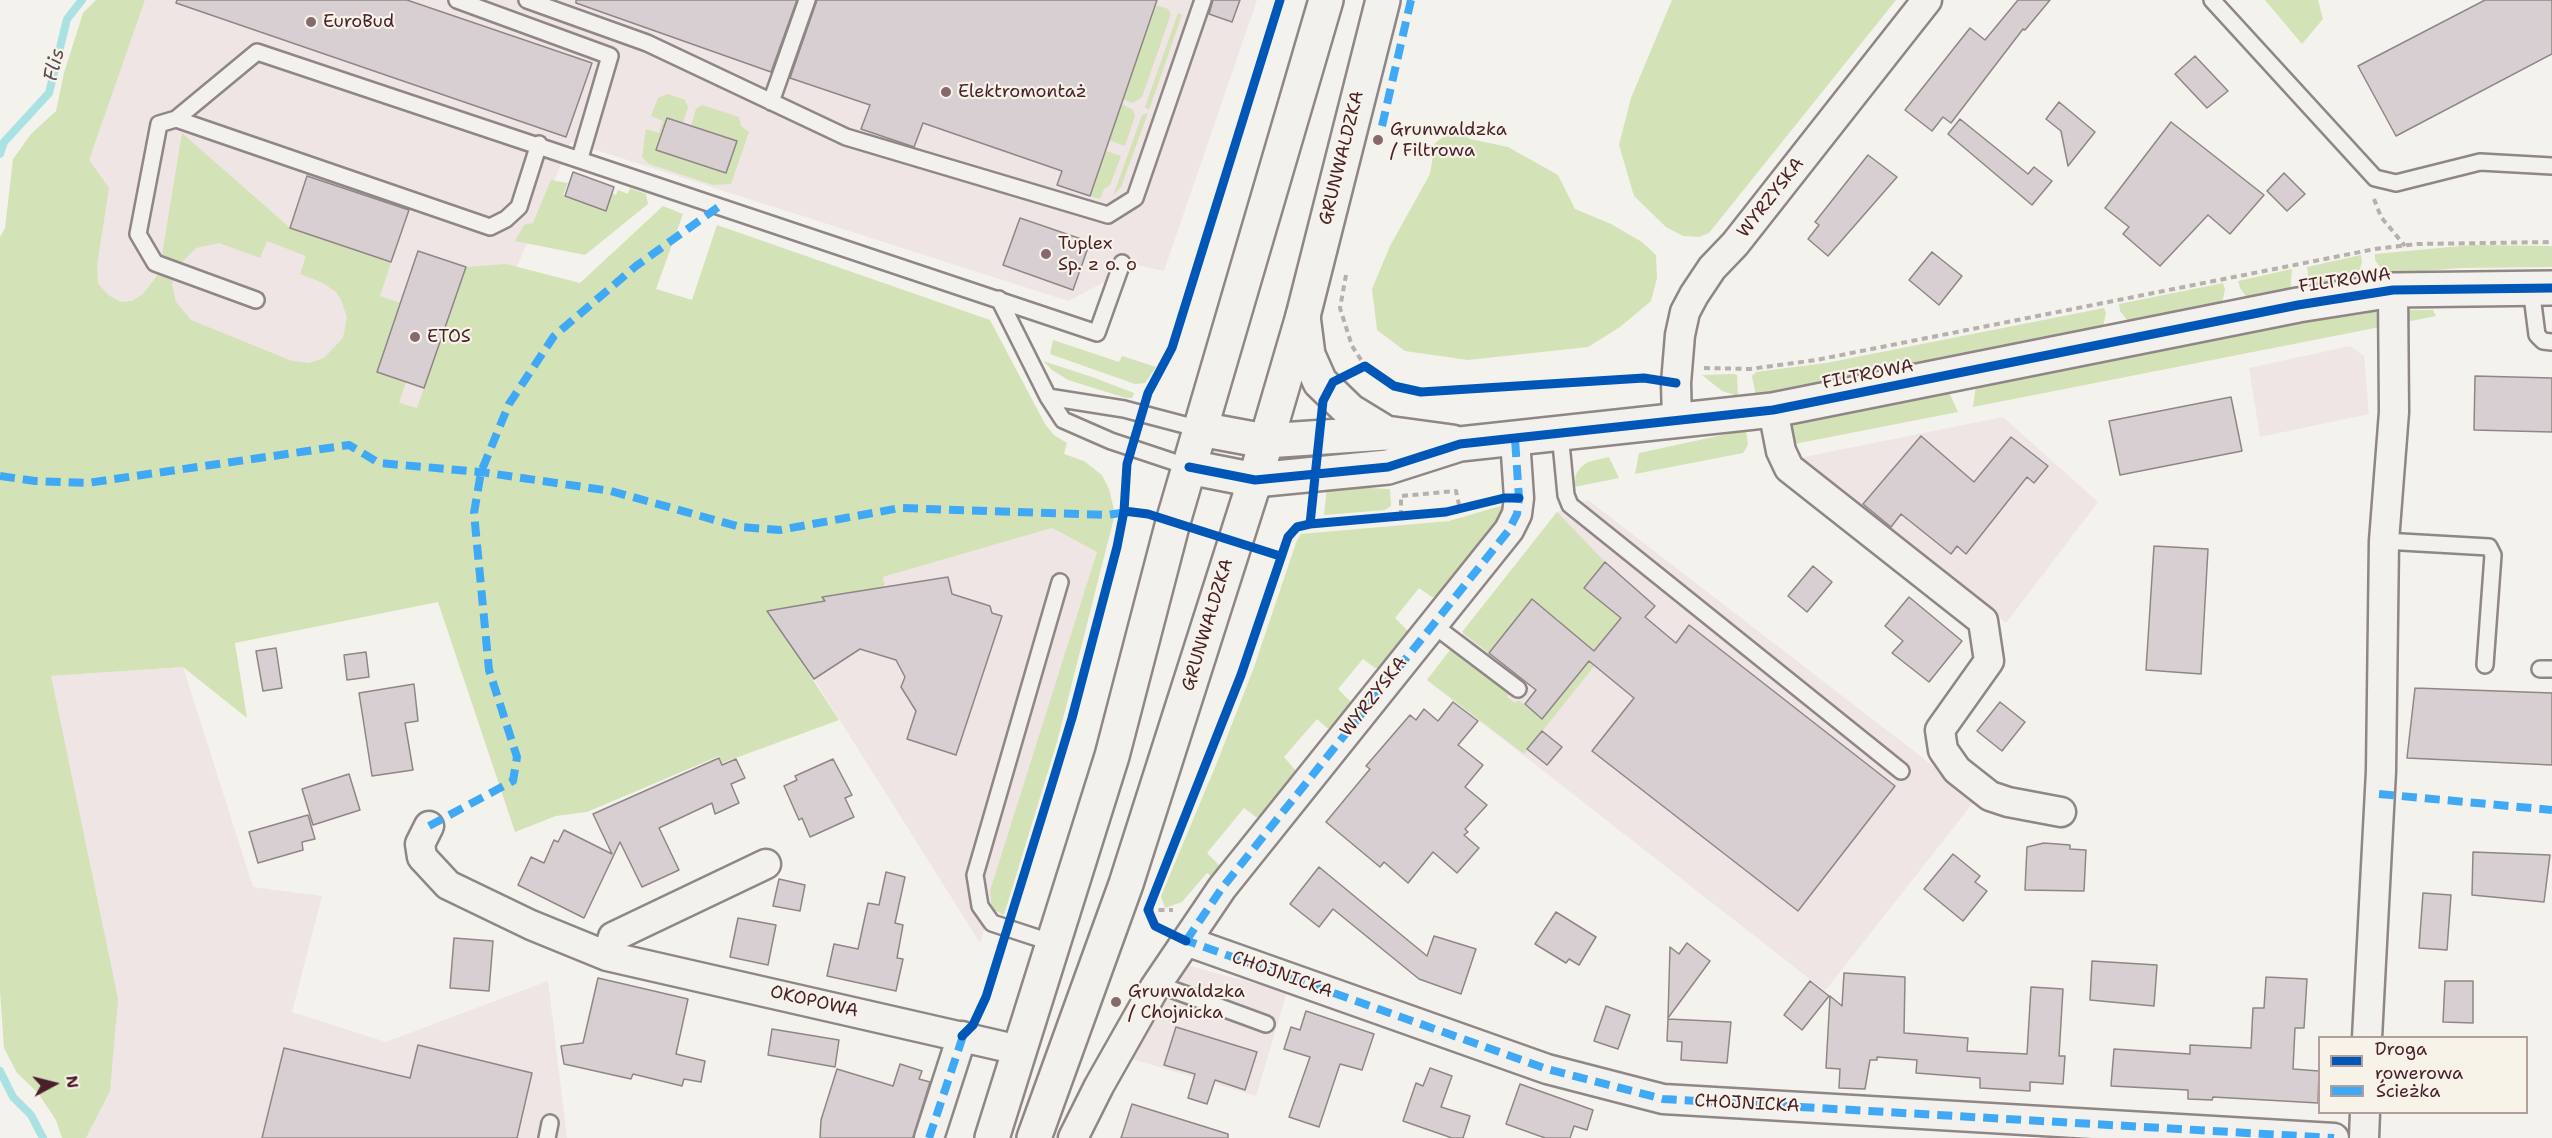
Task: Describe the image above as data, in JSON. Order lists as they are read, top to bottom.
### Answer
{
  "streets": {
    "main road": ["GRUNWALDZKA", "FILTROWA"],
    "street": ["WYRZYSKA", "CHOJNICKA", "OKOPOWA"]
  },
  "crossings": [
    ["GRUNWALDZKA", "FILTROWA"],
    ["WYRZYSKA", "FILTROWA"],
    ["WYRZYSKA", "CHOJNICKA"]
  ],
  "water": ["Flis"],
  "places": [
    "EuroBud",
    "Elektromontaż",
    "Grunwaldzka / Filtrowa",
    "Tuplex Sp. z o. o",
    "ETOS",
    "Grunwaldzka / Chojnicka"
  ],
  "legend": ["Droga rowerowa", "Ścieżka"],
  "north": "right"
}
